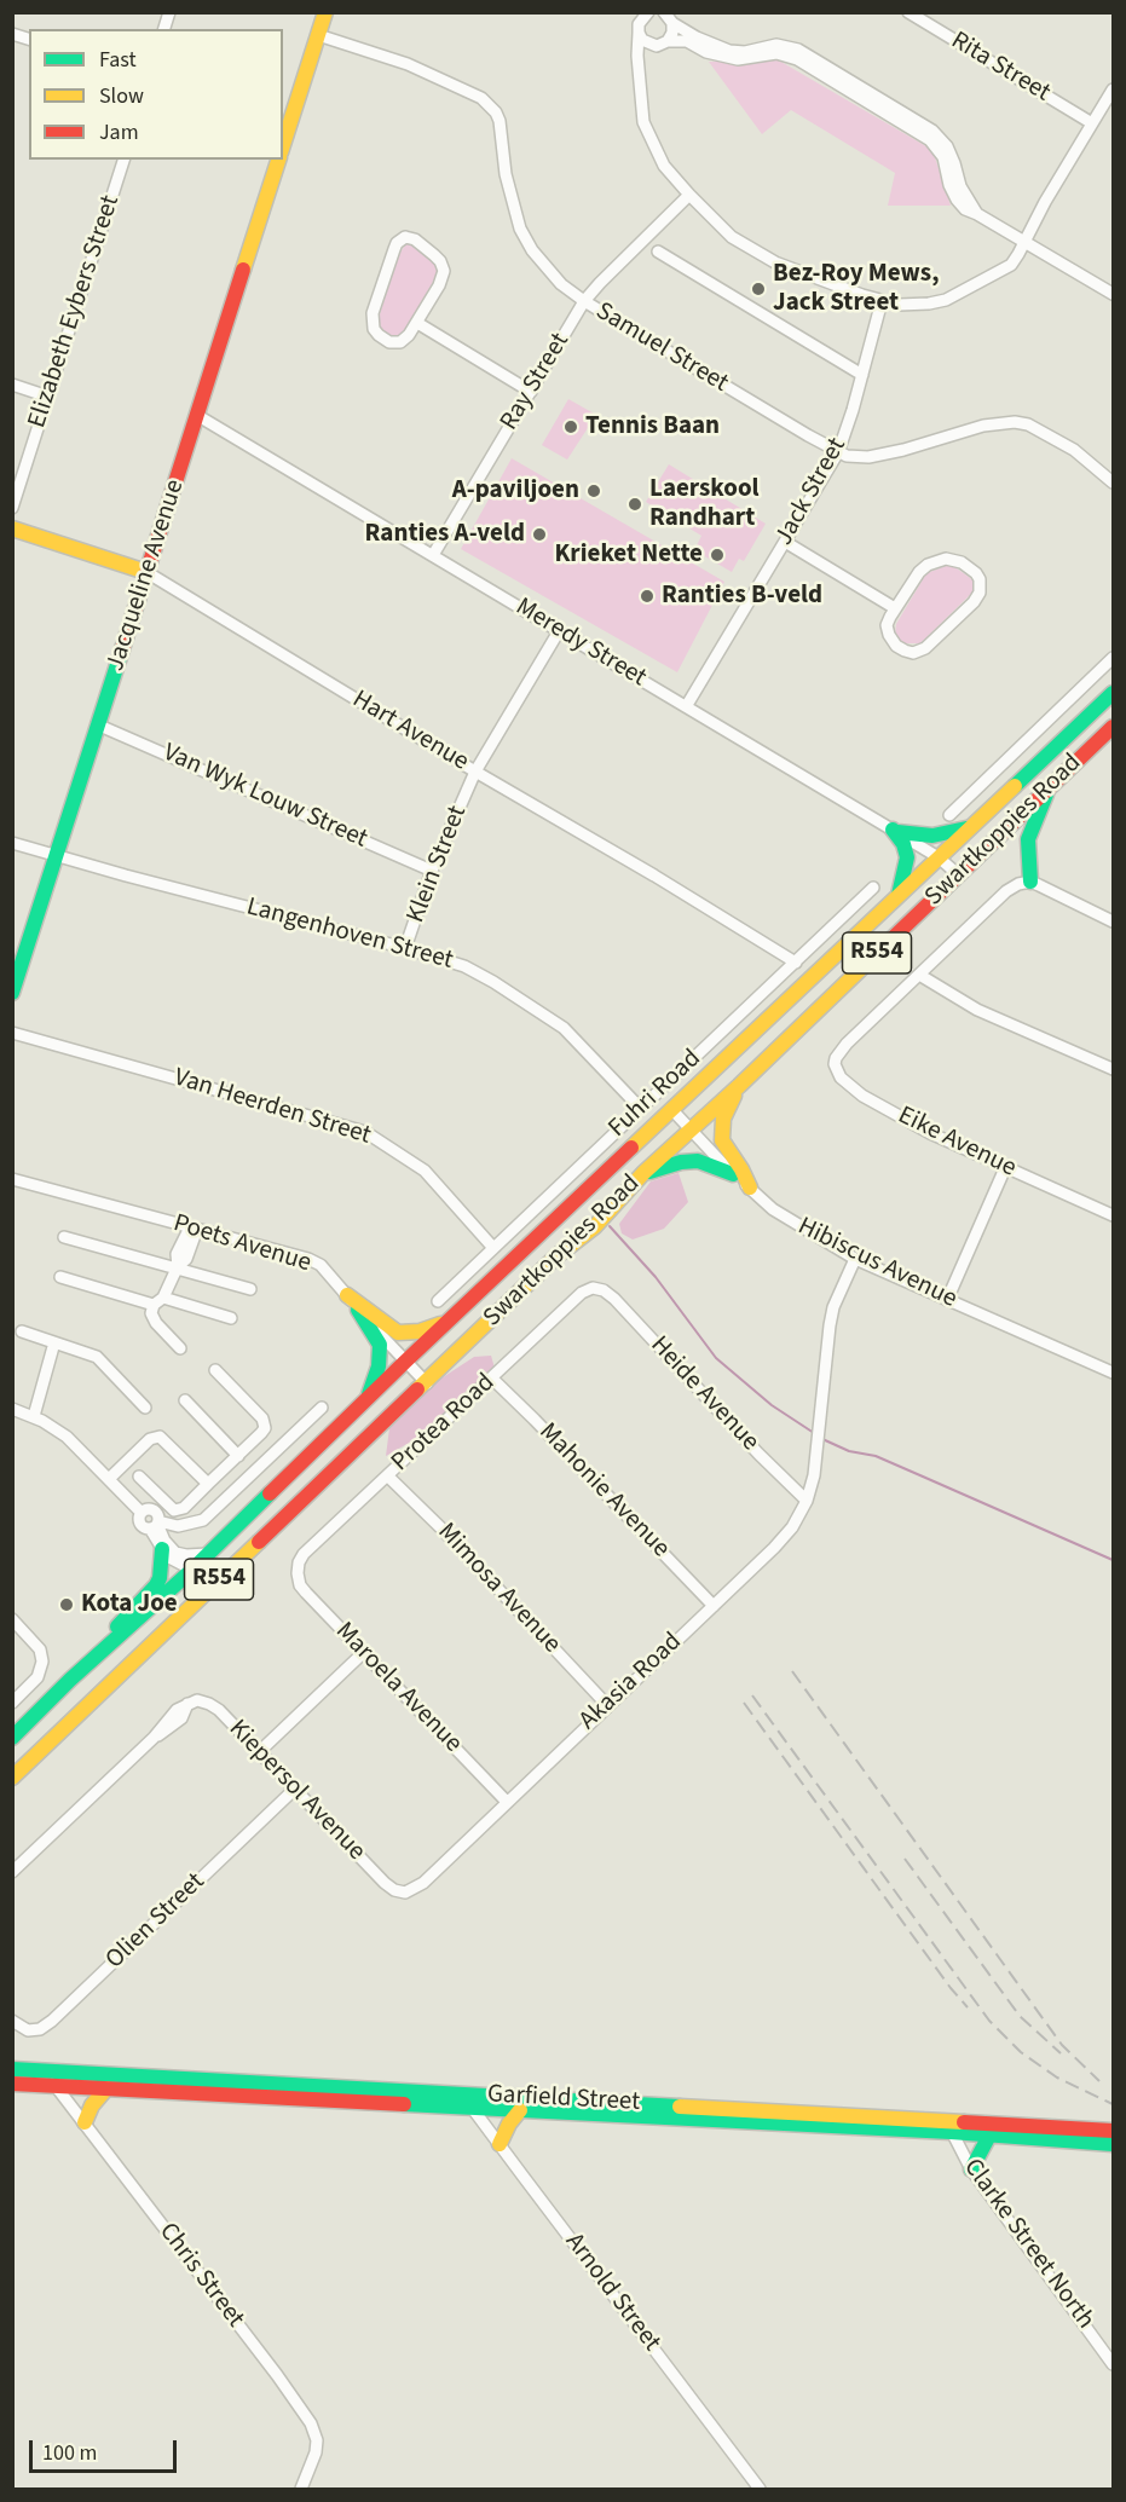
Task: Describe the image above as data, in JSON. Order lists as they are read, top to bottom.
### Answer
{
  "streets": {
    "main road": [
      "Jacqueline Avenue",
      "Hart Avenue",
      "Swartkoppies Road",
      "R554",
      "Garfield Street"
    ],
    "street": [
      "Rita Street",
      "Elizabeth Eybers Street",
      "Samuel Street",
      "Ray Street",
      "Jack Street",
      "Meredy Street",
      "Van Wyk Louw Street",
      "Klein Street",
      "Langenhoven Street",
      "Fuhri Road",
      "Van Heerden Street",
      "Eike Avenue",
      "Poets Avenue",
      "Hibiscus Avenue",
      "Heide Avenue",
      "Protea Road",
      "Mahonie Avenue",
      "Mimosa Avenue",
      "Akasia Road",
      "Maroela Avenue",
      "Kiepersol Avenue",
      "Olien Street",
      "Clarke Street North",
      "Chris Street",
      "Arnold Street"
    ]
  },
  "crossings": [
    ["Samuel Street", "Ray Street"],
    ["Samuel Street", "Jack Street"],
    ["Ray Street", "Meredy Street"],
    ["Jack Street", "Meredy Street"],
    ["Jacqueline Avenue", "Meredy Street"],
    ["Jacqueline Avenue", "Hart Avenue"],
    ["Jacqueline Avenue", "Van Wyk Louw Street"],
    ["Jacqueline Avenue", "Langenhoven Street"],
    ["Meredy Street", "Swartkoppies Road"],
    ["Meredy Street", "Klein Street"],
    ["Hart Avenue", "Klein Street"],
    ["Hart Avenue", "Fuhri Road"],
    ["Van Wyk Louw Street", "Klein Street"],
    ["Swartkoppies Road", "Poets Avenue"],
    ["Swartkoppies Road", "Hibiscus Avenue"],
    ["Klein Street", "Langenhoven Street"],
    ["Langenhoven Street", "Fuhri Road"],
    ["Fuhri Road", "Van Heerden Street"],
    ["Hibiscus Avenue", "Akasia Road"],
    ["Heide Avenue", "Protea Road"],
    ["Heide Avenue", "Akasia Road"],
    ["Protea Road", "Mahonie Avenue"],
    ["Protea Road", "Mimosa Avenue"],
    ["Protea Road", "Maroela Avenue"],
    ["Mahonie Avenue", "Akasia Road"],
    ["Mimosa Avenue", "Akasia Road"],
    ["Akasia Road", "Maroela Avenue"],
    ["Akasia Road", "Kiepersol Avenue"],
    ["Kiepersol Avenue", "Olien Street"],
    ["Garfield Street", "Clarke Street North"],
    ["Garfield Street", "Chris Street"],
    ["Garfield Street", "Arnold Street"]
  ],
  "places": [
    "Bez-Roy Mews, Jack Street",
    "Tennis Baan",
    "A-paviljoen",
    "Laerskool Randhart",
    "Ranties A-veld",
    "Krieket Nette",
    "Ranties B-veld",
    "Kota Joe"
  ],
  "legend": ["Fast", "Slow", "Jam"],
  "scale_bar": "100 m"
}
